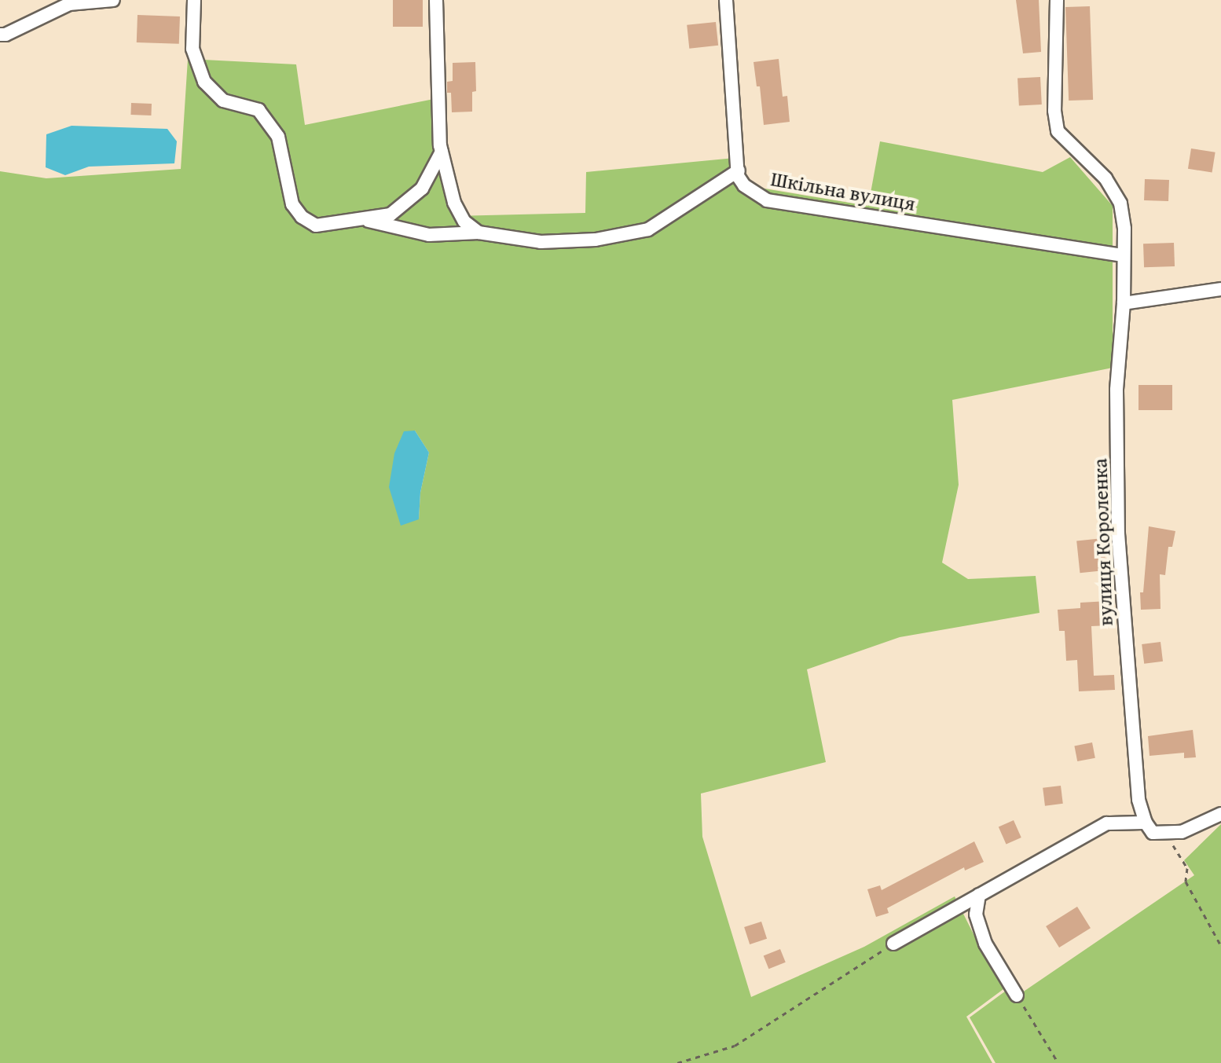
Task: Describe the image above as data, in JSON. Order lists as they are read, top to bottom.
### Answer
{
  "streets": {
    "street": ["Шкільна вулиця", "вулиця Короленка"]
  },
  "crossings": [
    ["Шкільна вулиця", "вулиця Короленка"]
  ]
}
